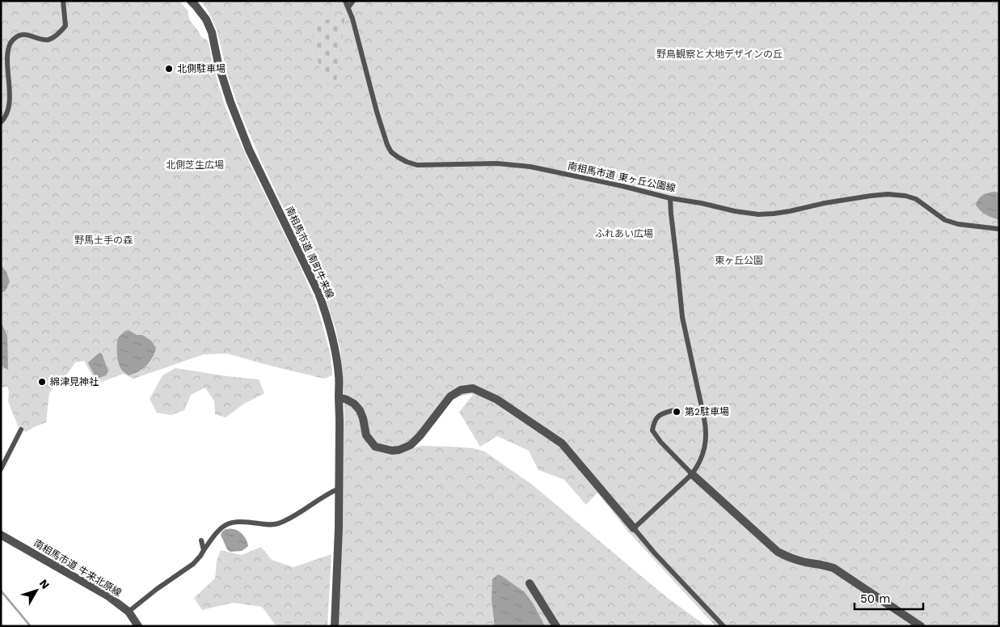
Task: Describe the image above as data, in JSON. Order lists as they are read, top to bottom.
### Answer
{
  "streets": {
    "street": ["南相馬市道 南町牛来線", "南相馬市道 牛来北原線"],
    "lane": ["南相馬市道 東ヶ丘公園線"]
  },
  "parks": [
    "野鳥観察と大地デザインの丘",
    "北側芝生広場",
    "ふれあい広場",
    "野馬土手の森",
    "東ヶ丘公園"
  ],
  "places": ["北側駐車場", "綿津見神社", "第2駐車場"],
  "scale_bar": "50 m",
  "north": "top right"
}
